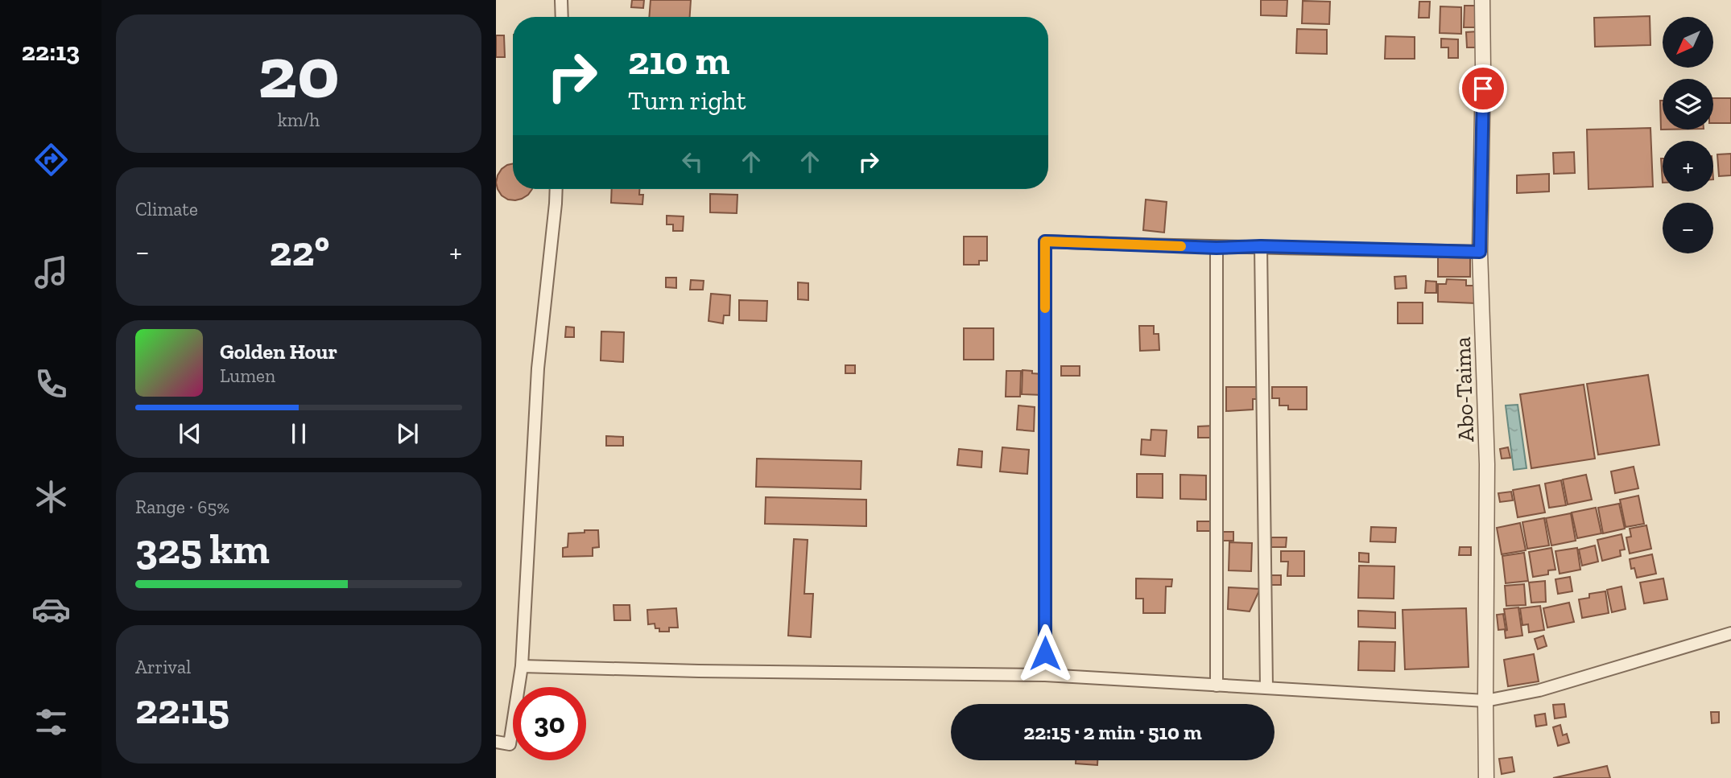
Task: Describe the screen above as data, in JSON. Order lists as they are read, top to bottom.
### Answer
{
  "streets": {
    "street": ["Abo-Taima"]
  },
  "north": "bottom left",
  "page": {
    "tabs": "22:13",
    "tile": [
      ["20", "km/h"],
      "Climate",
      ["Range · 65%", "325 km"],
      ["Arrival", "22:15"]
    ],
    "map_buttons": ["+", "−"],
    "turn": ["210 m", "Turn right"],
    "heat": ["−", "22°", "+"],
    "song": ["Golden Hour", "Lumen"],
    "limit": "30",
    "trip": "22:15 · 2 min · 510 m"
  }
}
